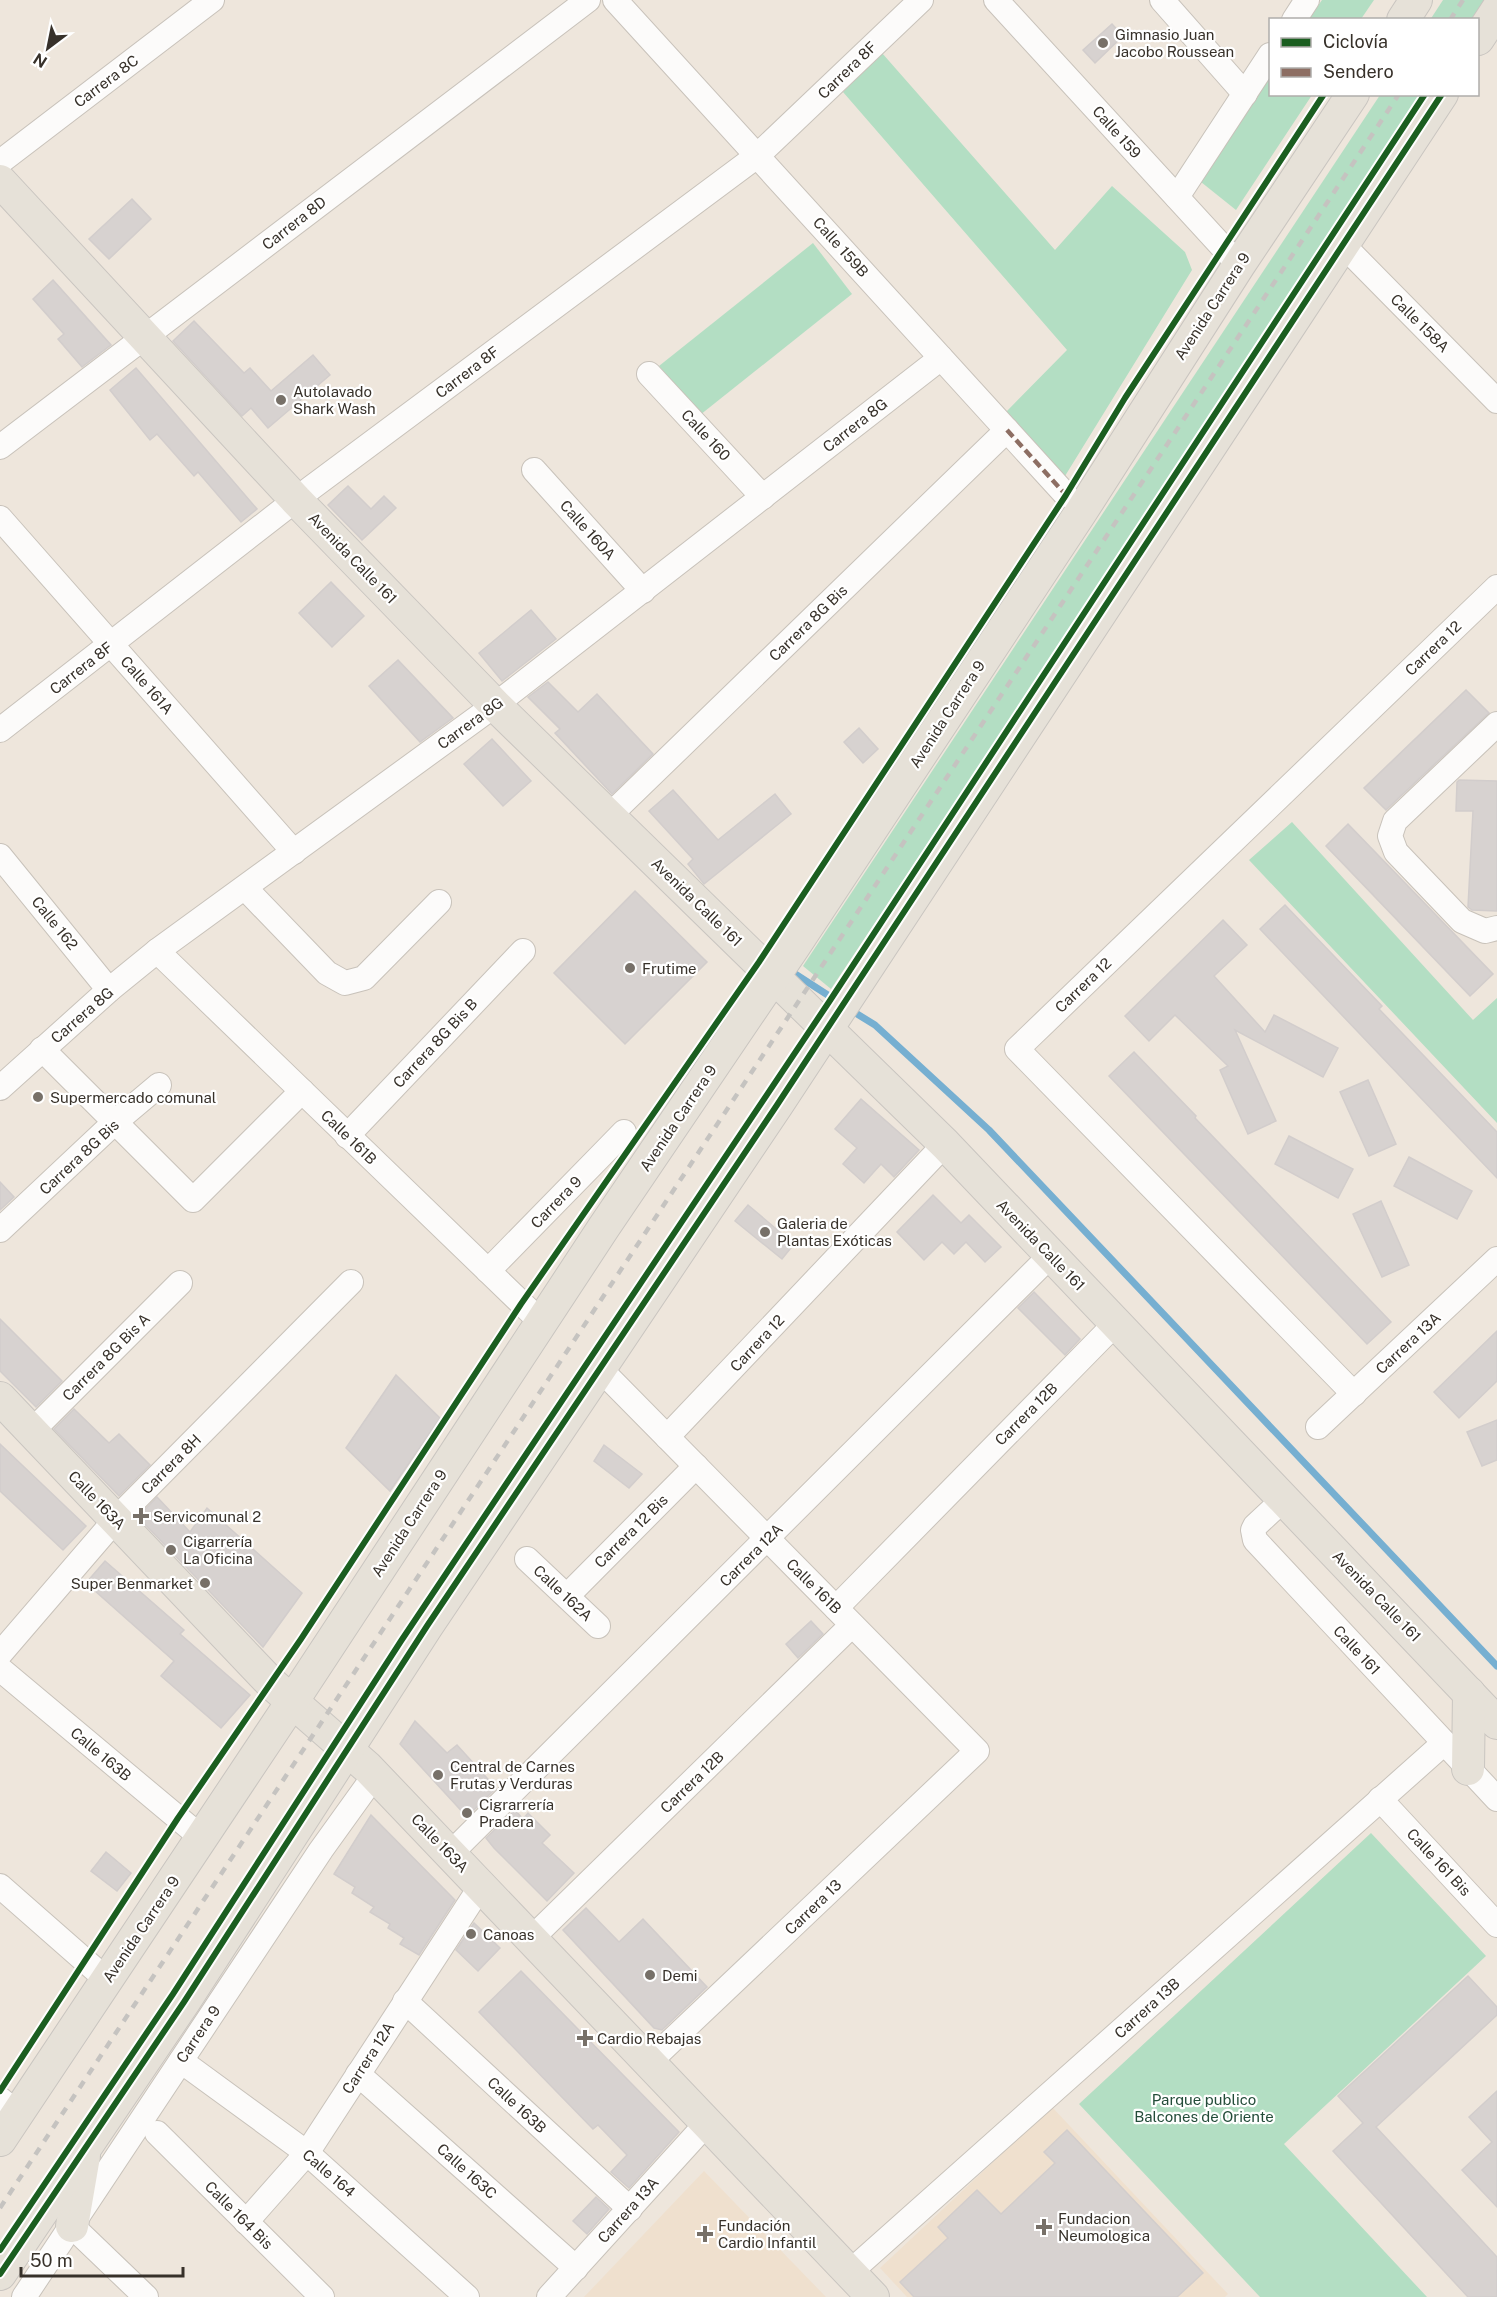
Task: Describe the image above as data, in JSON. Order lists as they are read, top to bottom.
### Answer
{
  "streets": {
    "main road": ["Avenida Carrera 9", "Avenida Calle 161", "Calle 163A"],
    "street": [
      "Carrera 8F",
      "Carrera 8C",
      "Calle 159",
      "Carrera 8D",
      "Calle 159B",
      "Calle 158A",
      "Carrera 8G",
      "Calle 160",
      "Calle 160A",
      "Carrera 8G Bis",
      "Carrera 12",
      "Calle 161A",
      "Calle 162",
      "Carrera 8G Bis B",
      "Calle 161B",
      "Carrera 9",
      "Carrera 13A",
      "Carrera 8G Bis A",
      "Carrera 12B",
      "Carrera 8H",
      "Carrera 12 Bis",
      "Carrera 12A",
      "Calle 162A",
      "Calle 161",
      "Calle 163B",
      "Calle 161 Bis",
      "Carrera 13",
      "Carrera 13B",
      "Calle 163C",
      "Calle 164",
      "Calle 164 Bis"
    ]
  },
  "crossings": [
    ["Carrera 8F", "Calle 159B"],
    ["Carrera 8F", "Avenida Calle 161"],
    ["Carrera 8F", "Calle 161A"],
    ["Calle 159", "Avenida Carrera 9"],
    ["Carrera 8D", "Avenida Calle 161"],
    ["Calle 159B", "Carrera 8G"],
    ["Calle 159B", "Carrera 8G Bis"],
    ["Avenida Carrera 9", "Avenida Calle 161"],
    ["Avenida Carrera 9", "Calle 161B"],
    ["Avenida Carrera 9", "Calle 163A"],
    ["Avenida Carrera 9", "Calle 163B"],
    ["Carrera 8G", "Calle 160"],
    ["Carrera 8G", "Calle 160A"],
    ["Carrera 8G", "Avenida Calle 161"],
    ["Carrera 8G", "Calle 161A"],
    ["Carrera 8G", "Calle 162"],
    ["Carrera 8G", "Calle 161B"],
    ["Avenida Calle 161", "Carrera 8G Bis"],
    ["Avenida Calle 161", "Carrera 12"],
    ["Avenida Calle 161", "Carrera 12B"],
    ["Avenida Calle 161", "Carrera 12A"],
    ["Avenida Calle 161", "Calle 161"],
    ["Carrera 12", "Calle 161B"],
    ["Carrera 12", "Carrera 13A"],
    ["Carrera 8G Bis B", "Calle 161B"],
    ["Calle 161B", "Carrera 9"],
    ["Calle 161B", "Carrera 12B"],
    ["Calle 161B", "Carrera 12 Bis"],
    ["Calle 161B", "Carrera 12A"],
    ["Calle 161B", "Carrera 13"],
    ["Carrera 9", "Calle 163A"],
    ["Carrera 9", "Calle 164"],
    ["Carrera 13A", "Calle 163A"],
    ["Carrera 13A", "Calle 163B"],
    ["Carrera 13A", "Calle 163C"],
    ["Carrera 8G Bis A", "Calle 163A"],
    ["Carrera 12B", "Calle 163A"],
    ["Carrera 8H", "Calle 163A"],
    ["Calle 163A", "Carrera 12A"],
    ["Calle 163A", "Carrera 13"],
    ["Calle 163A", "Carrera 13B"],
    ["Carrera 12 Bis", "Calle 162A"],
    ["Carrera 12A", "Calle 163B"],
    ["Carrera 12A", "Calle 163C"],
    ["Carrera 12A", "Calle 164"],
    ["Carrera 12A", "Calle 164 Bis"],
    ["Calle 161", "Carrera 13B"],
    ["Calle 161 Bis", "Carrera 13B"]
  ],
  "parks": ["Parque publico Balcones de Oriente"],
  "places": {
    "other": [
      "Gimnasio Juan Jacobo Roussean",
      "Autolavado Shark Wash",
      "Frutime",
      "Supermercado comunal",
      "Galeria de Plantas Exóticas",
      "Cigarrería La Oficina",
      "Super Benmarket",
      "Central de Carnes Frutas y Verduras",
      "Cigrarrería Pradera",
      "Canoas",
      "Demi"
    ],
    "health": [
      "Servicomunal 2",
      "Cardio Rebajas",
      "Fundacion Neumologica",
      "Fundación Cardio Infantil"
    ]
  },
  "legend": ["Ciclovía", "Sendero"],
  "scale_bar": "50 m",
  "north": "bottom left"
}
